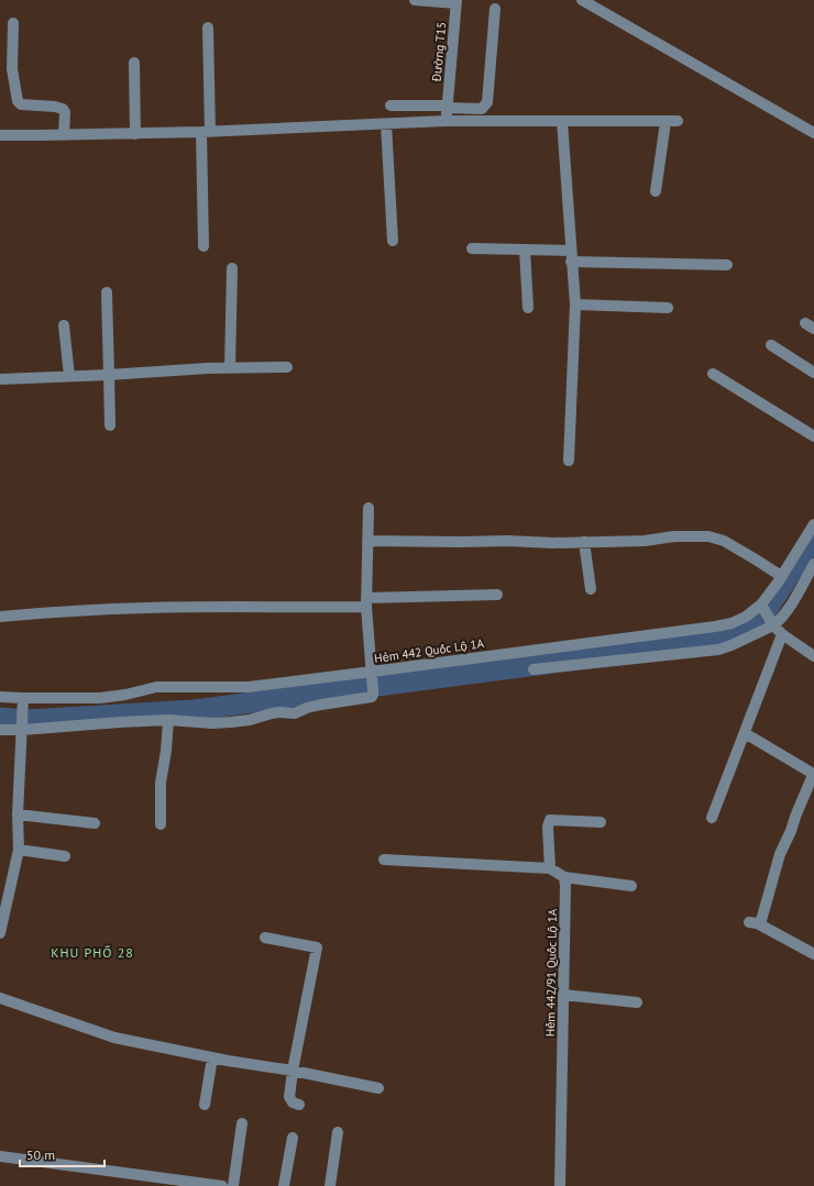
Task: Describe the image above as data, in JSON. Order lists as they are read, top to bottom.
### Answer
{
  "streets": {
    "street": ["Đường T15", "Hẻm 442 Quốc Lộ 1A", "Hẻm 442/91 Quốc Lộ 1A"]
  },
  "districts": ["KHU PHỐ 28"],
  "scale_bar": "50 m"
}
